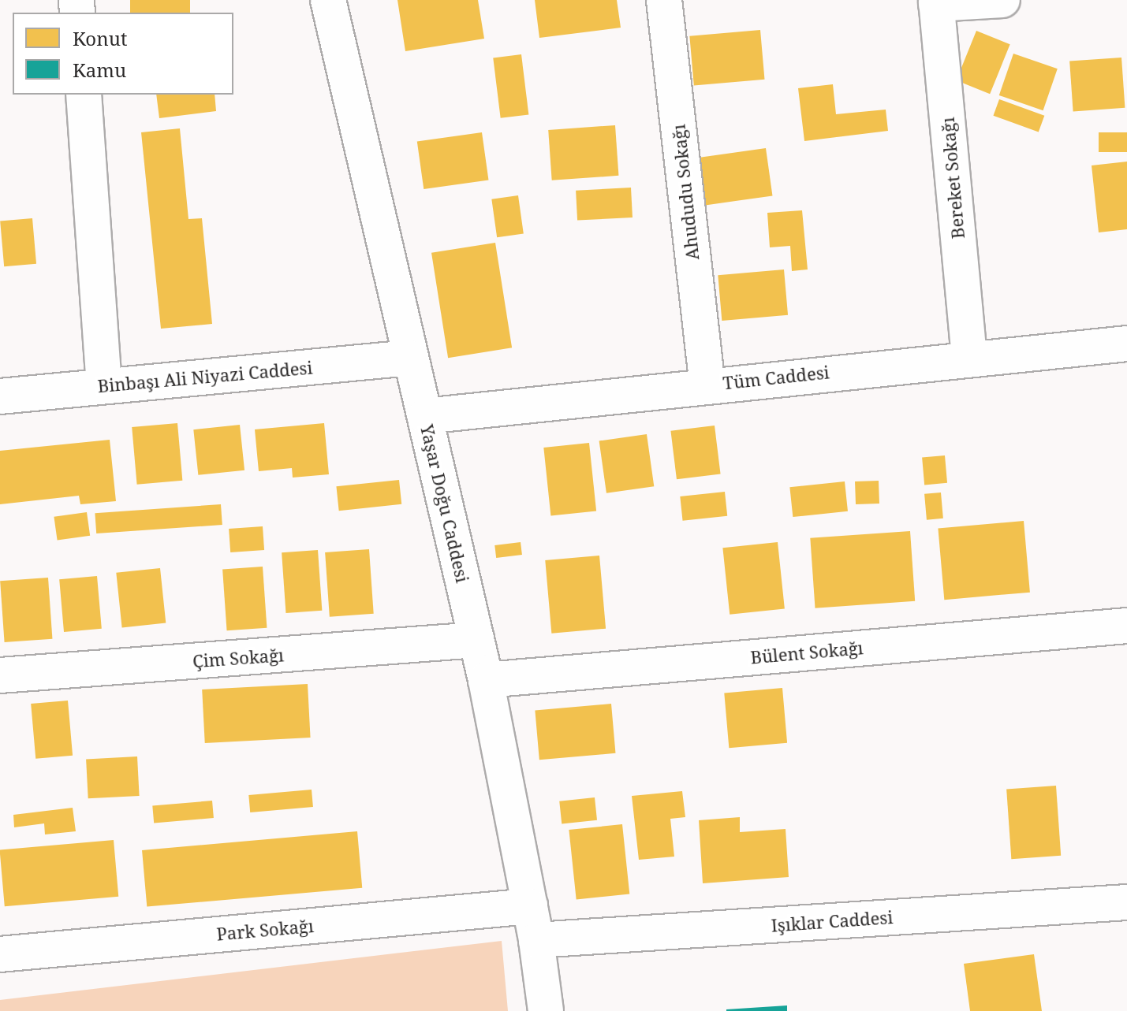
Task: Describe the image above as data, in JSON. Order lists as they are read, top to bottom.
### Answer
{
  "streets": {
    "street": [
      "Bereket Sokağı",
      "Ahududu Sokağı",
      "Binbaşı Ali Niyazi Caddesi",
      "Tüm Caddesi",
      "Yaşar Doğu Caddesi",
      "Bülent Sokağı",
      "Çim Sokağı",
      "Işıklar Caddesi",
      "Park Sokağı"
    ]
  },
  "crossings": [
    ["Bereket Sokağı", "Tüm Caddesi"],
    ["Ahududu Sokağı", "Tüm Caddesi"],
    ["Binbaşı Ali Niyazi Caddesi", "Yaşar Doğu Caddesi"],
    ["Tüm Caddesi", "Yaşar Doğu Caddesi"],
    ["Yaşar Doğu Caddesi", "Bülent Sokağı"],
    ["Yaşar Doğu Caddesi", "Çim Sokağı"],
    ["Yaşar Doğu Caddesi", "Işıklar Caddesi"],
    ["Yaşar Doğu Caddesi", "Park Sokağı"]
  ],
  "legend": ["Konut", "Kamu"]
}
